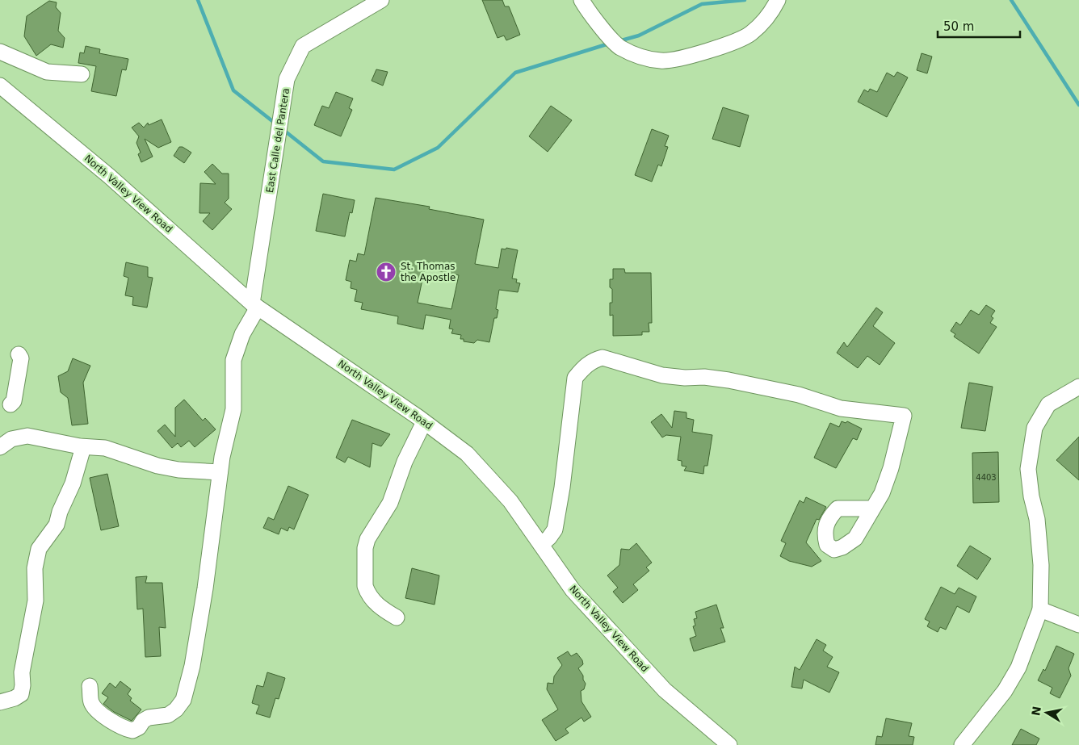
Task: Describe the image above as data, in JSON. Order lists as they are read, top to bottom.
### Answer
{
  "streets": {
    "street": ["East Calle del Pantera", "North Valley View Road"]
  },
  "crossings": [
    ["East Calle del Pantera", "North Valley View Road"]
  ],
  "places": {
    "church": ["St. Thomas the Apostle"]
  },
  "house_numbers": ["4403"],
  "scale_bar": "50 m",
  "north": "left"
}
